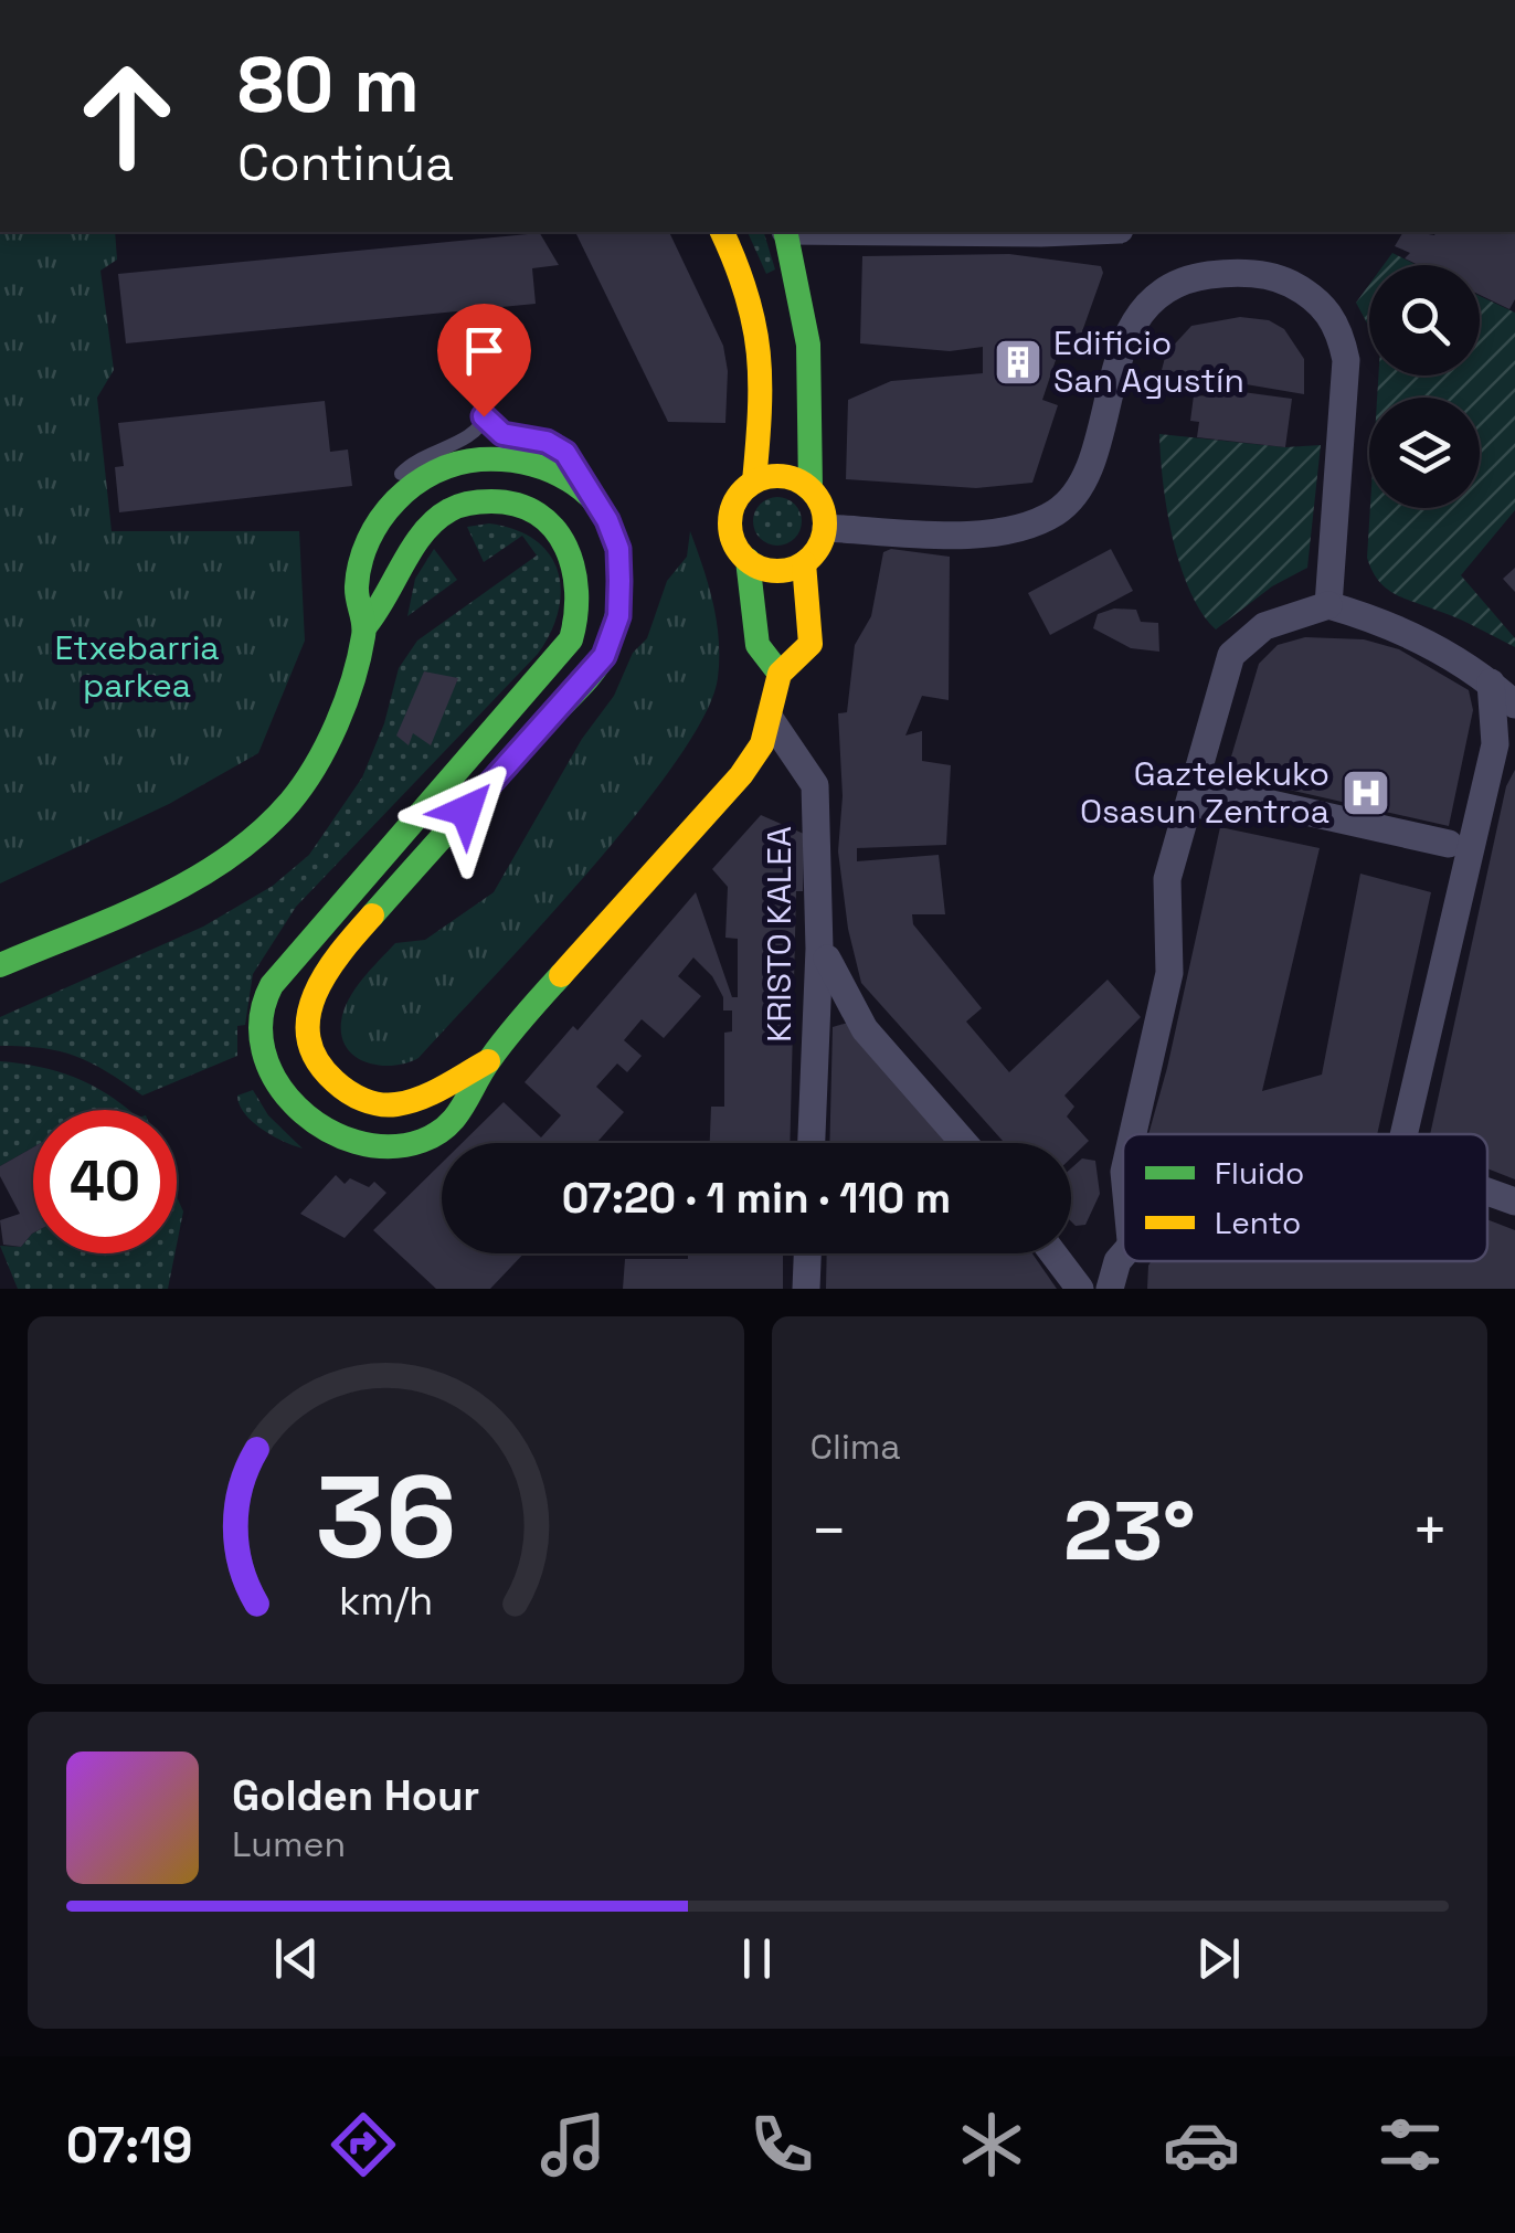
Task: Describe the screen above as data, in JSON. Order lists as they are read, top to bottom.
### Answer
{
  "streets": {
    "street": ["KRISTO KALEA"]
  },
  "parks": ["Etxebarria parkea"],
  "places": {
    "building": ["Edificio San Agustín"],
    "hospital": ["Gaztelekuko Osasun Zentroa"]
  },
  "legend": ["Fluido", "Lento"],
  "page": {
    "turn": ["80 m", "Continúa"],
    "limit": "40",
    "trip": "07:20 · 1 min · 110 m",
    "tile": "Clima",
    "heat": ["−", "23°", "+"],
    "song": ["Golden Hour", "Lumen"],
    "tabs": "07:19",
    "gauge": ["36", "km/h"]
  }
}
